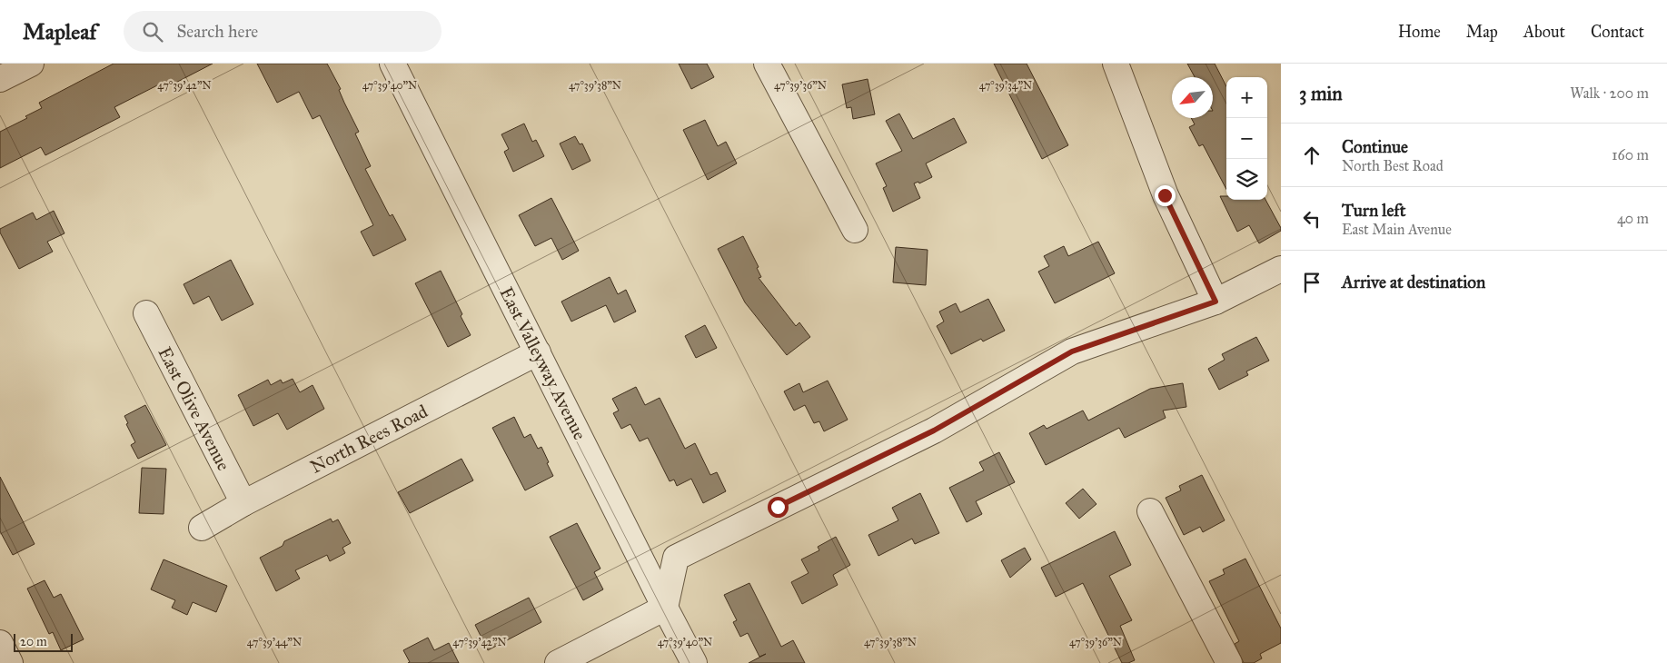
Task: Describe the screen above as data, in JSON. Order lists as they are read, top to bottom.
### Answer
{
  "streets": {
    "street": ["East Valleyway Avenue", "East Olive Avenue", "North Rees Road"]
  },
  "crossings": [
    ["East Valleyway Avenue", "North Rees Road"],
    ["East Olive Avenue", "North Rees Road"]
  ],
  "scale_bar": "20 m",
  "north": "bottom left",
  "page": {
    "header": "Mapleaf",
    "search": "Search here",
    "nav": [
      "Home",
      "Map",
      "About",
      "Contact"
    ],
    "heading": ["3 min", "Walk · 200 m"],
    "map_buttons": ["+", "−"],
    "list": [
      ["Continue", "North Best Road", "160 m"],
      ["Turn left", "East Main Avenue", "40 m"],
      "Arrive at destination"
    ],
    "scale": "20 m"
  },
  "coordinates": [
    "47°39'42\"N",
    "47°39'40\"N",
    "47°39'38\"N",
    "47°39'36\"N",
    "47°39'34\"N",
    "47°39'44\"N"
  ]
}
